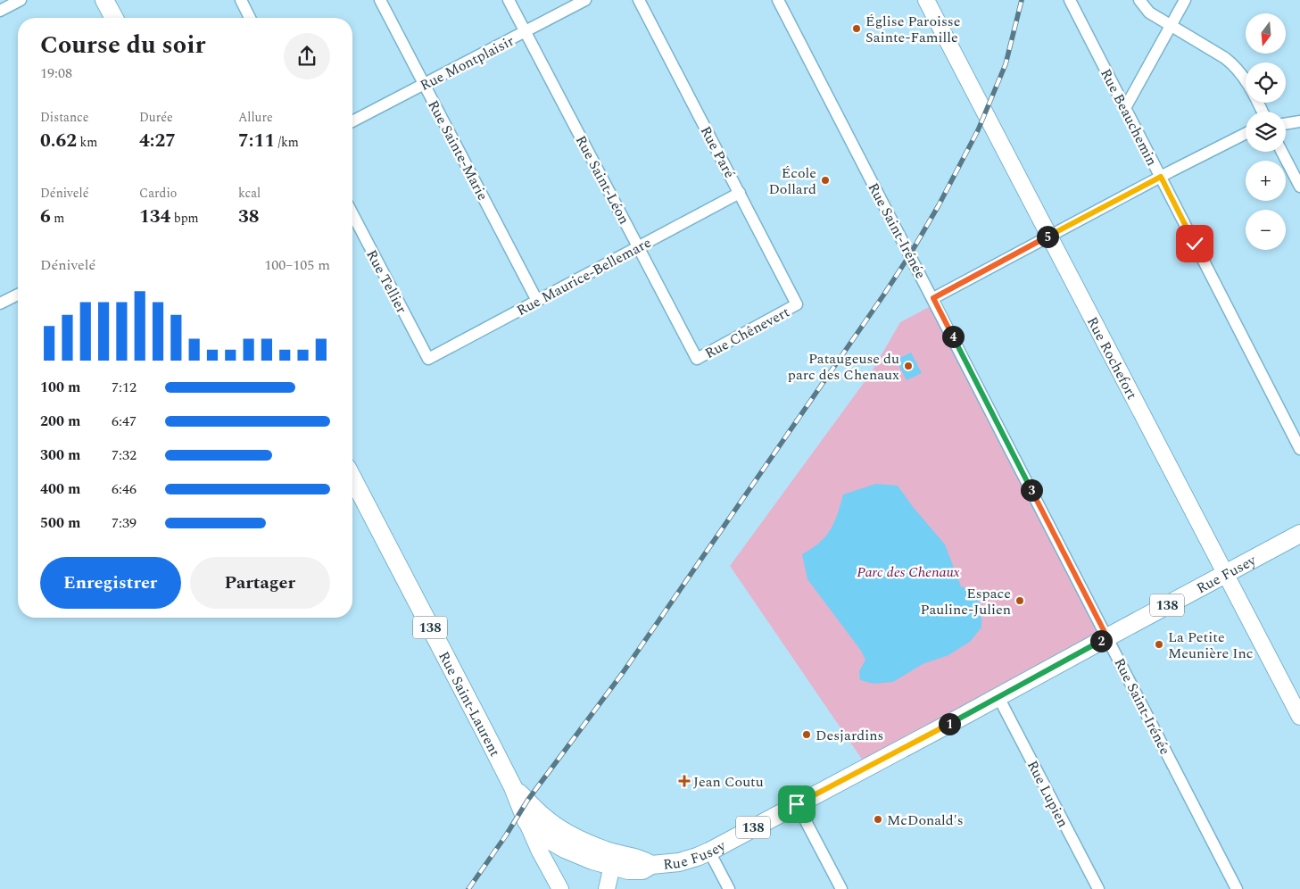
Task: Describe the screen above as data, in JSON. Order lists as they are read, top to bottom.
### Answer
{
  "streets": {
    "main road": ["Rue Fusey", "138", "Rue Saint-Laurent"],
    "street": [
      "Rue Montplaisir",
      "Rue Beauchemin",
      "Rue Sainte-Marie",
      "Rue Paré",
      "Rue Saint-Léon",
      "Rue Saint-Irénée",
      "Rue Maurice-Bellemare",
      "Rue Tellier",
      "Rue Chênevert",
      "Rue Rochefort",
      "Rue Lupien"
    ]
  },
  "crossings": [
    ["Rue Montplaisir", "Rue Sainte-Marie"],
    ["Rue Montplaisir", "Rue Saint-Léon"],
    ["Rue Sainte-Marie", "Rue Maurice-Bellemare"],
    ["Rue Paré", "Rue Maurice-Bellemare"],
    ["Rue Paré", "Rue Chênevert"],
    ["Rue Saint-Léon", "Rue Maurice-Bellemare"],
    ["Rue Saint-Léon", "Rue Chênevert"],
    ["Rue Saint-Irénée", "Rue Fusey"],
    ["Rue Maurice-Bellemare", "Rue Tellier"],
    ["Rue Rochefort", "Rue Fusey"],
    ["Rue Fusey", "Rue Saint-Laurent"],
    ["Rue Fusey", "Rue Lupien"]
  ],
  "parks": ["Parc des Chenaux"],
  "places": {
    "other": [
      "Église Paroisse Sainte-Famille",
      "École Dollard",
      "Pataugeuse du parc des Chenaux",
      "Espace Pauline-Julien",
      "La Petite Meunière Inc",
      "Desjardins",
      "McDonald's"
    ],
    "health": ["Jean Coutu"]
  },
  "north": "bottom",
  "page": {
    "map_buttons": ["+", "−"],
    "heading": ["Course du soir", "19:08"],
    "stats": [
      ["Distance", "0.62 km"],
      ["Durée", "4:27"],
      ["Allure", "7:11 /km"],
      ["Dénivelé", "6 m"],
      ["Cardio", "134 bpm"],
      ["kcal", "38"]
    ],
    "pins": [
      "5",
      "4",
      "3",
      "2",
      "1"
    ],
    "chart": ["Dénivelé", "100–105 m"],
    "list": [
      {
        "name": "100 m",
        "note": "7:12"
      },
      {
        "name": "200 m",
        "note": "6:47"
      },
      {
        "name": "300 m",
        "note": "7:32"
      },
      {
        "name": "400 m",
        "note": "6:46"
      },
      {
        "name": "500 m",
        "note": "7:39"
      }
    ],
    "buttons": ["Enregistrer", "Partager"]
  }
}
